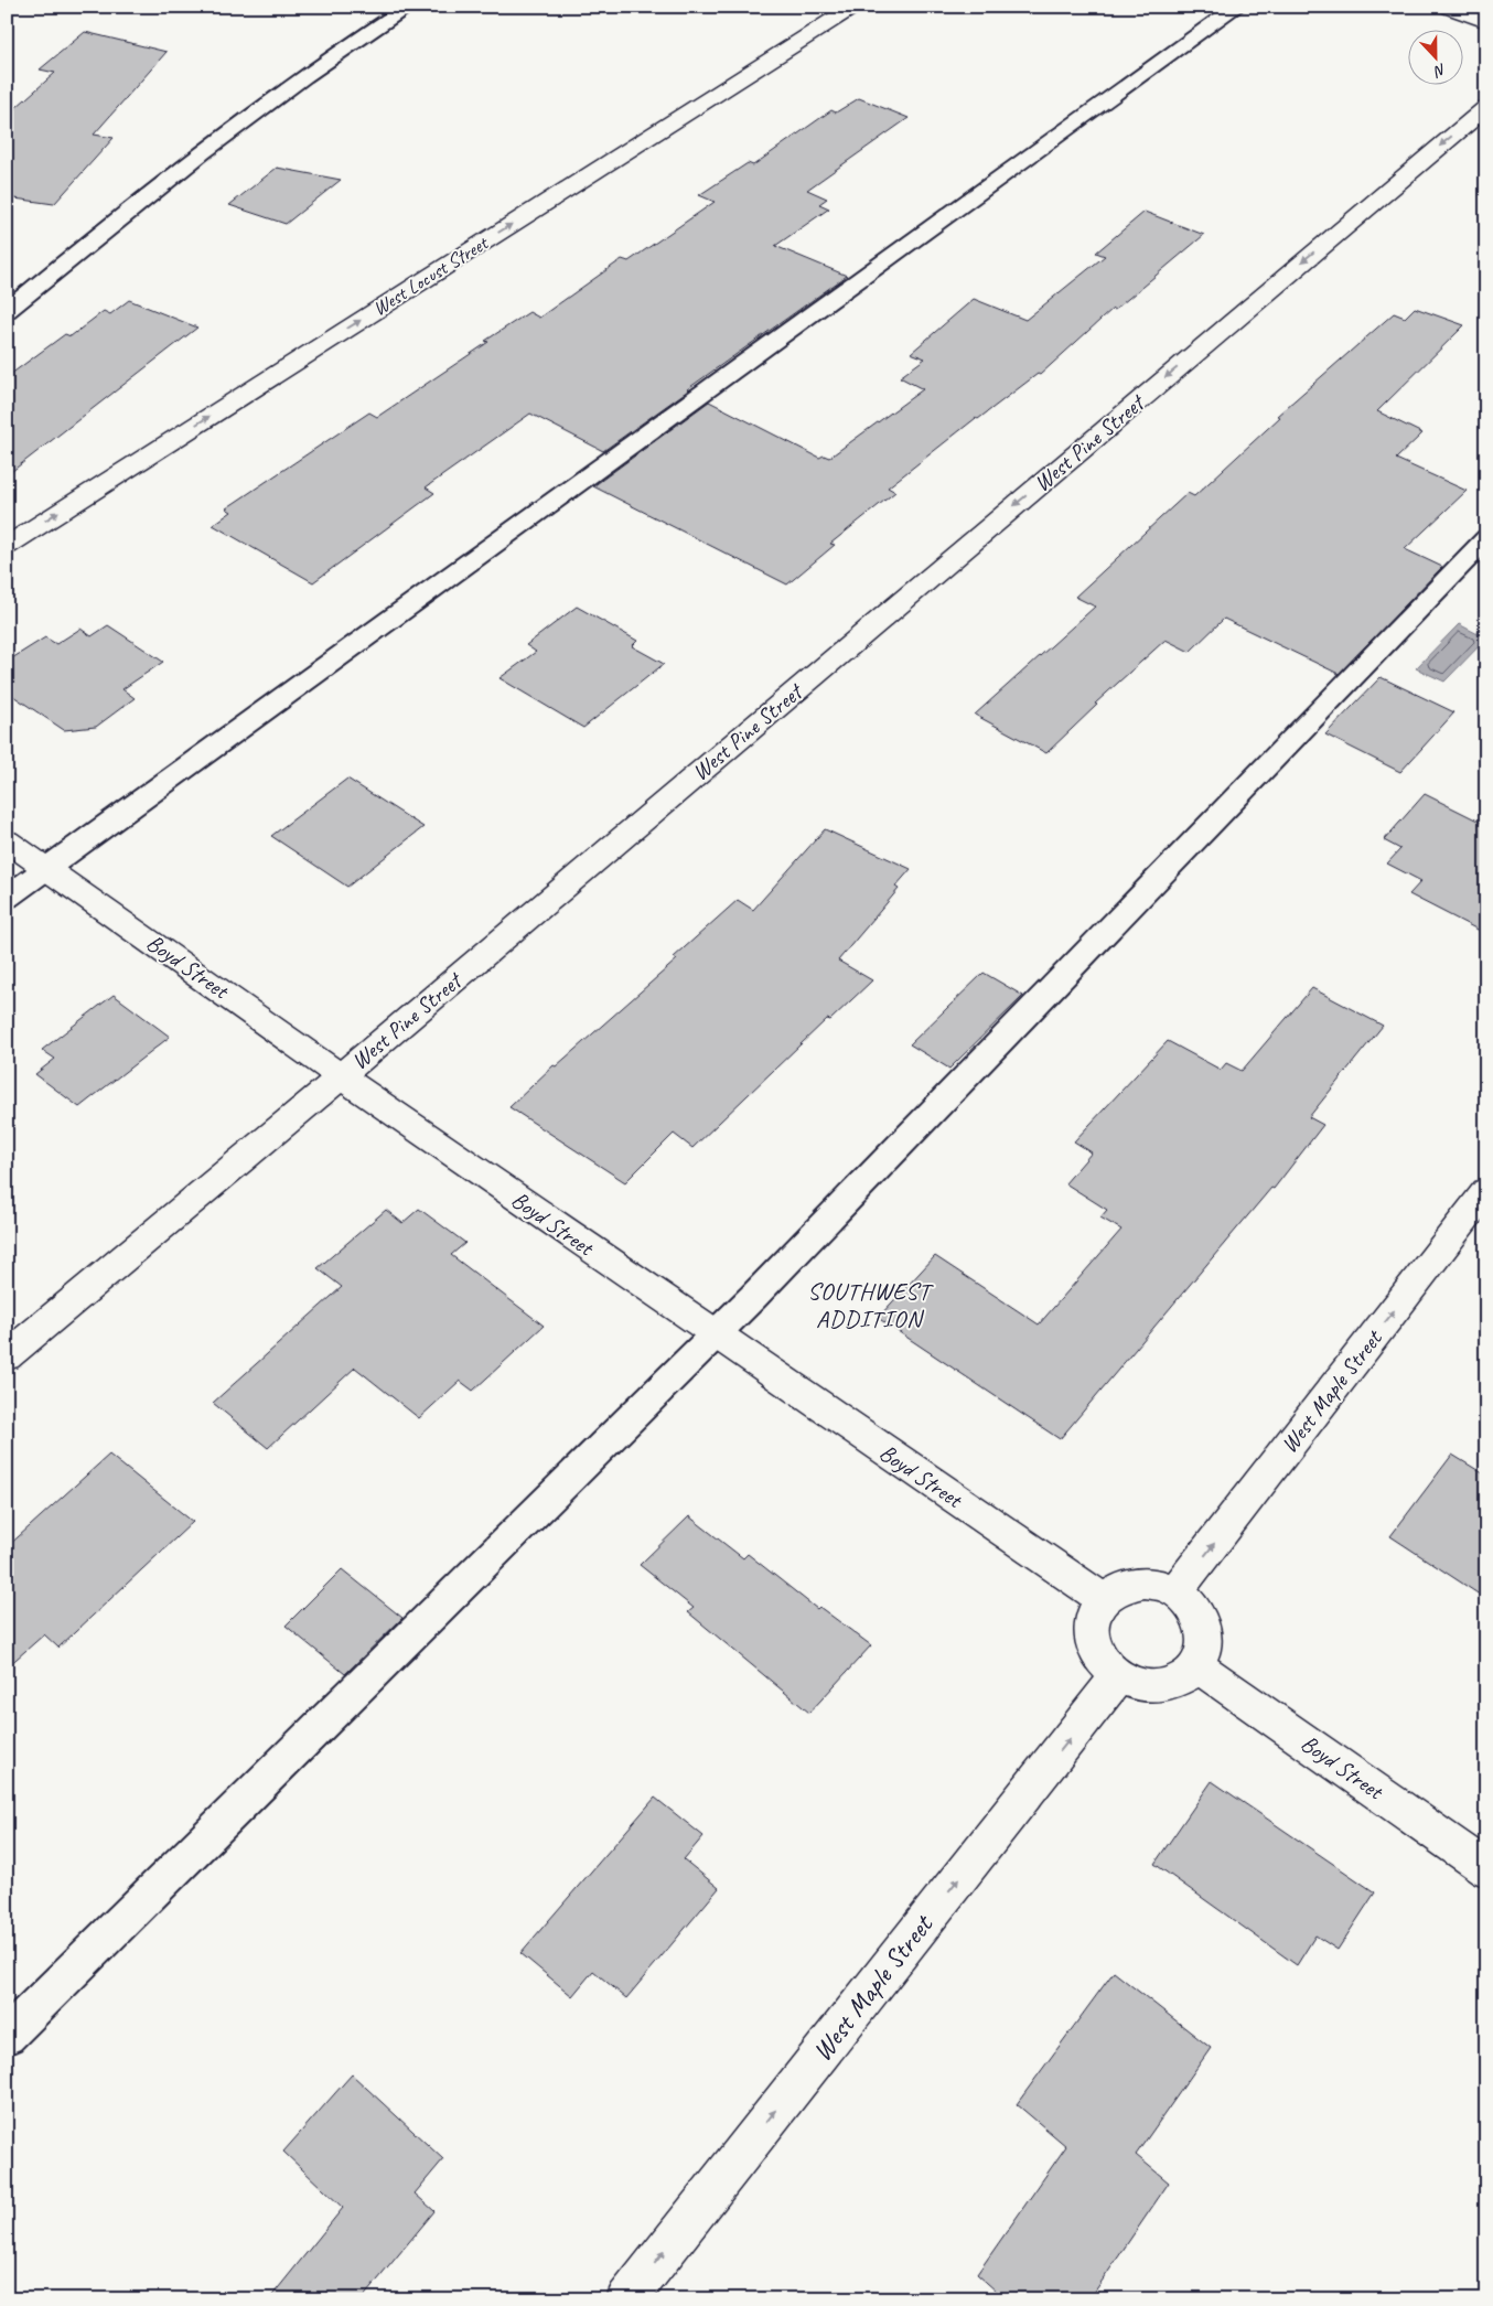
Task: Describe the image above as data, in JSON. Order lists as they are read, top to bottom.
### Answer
{
  "streets": {
    "street": [
      "West Locust Street",
      "West Pine Street",
      "Boyd Street",
      "West Maple Street"
    ]
  },
  "crossings": [
    ["West Pine Street", "Boyd Street"],
    ["Boyd Street", "West Maple Street"]
  ],
  "one_way": ["West Locust Street", "West Pine Street", "West Maple Street"],
  "districts": ["SOUTHWEST ADDITION"],
  "north": "bottom"
}
